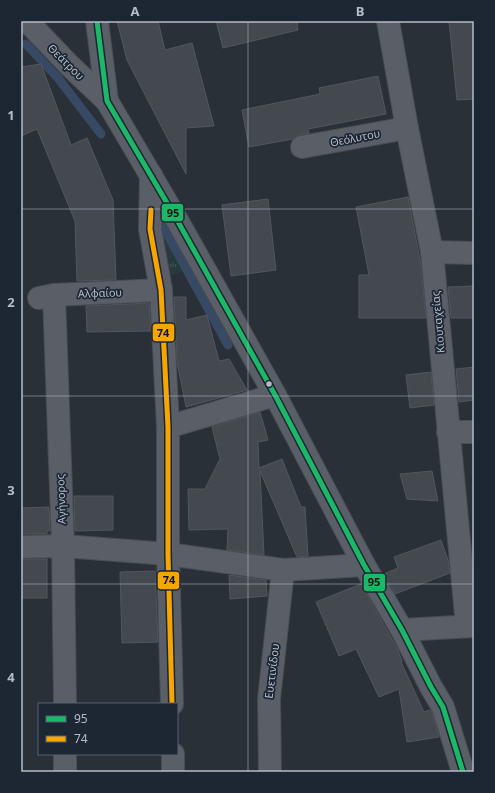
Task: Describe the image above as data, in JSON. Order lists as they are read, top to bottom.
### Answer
{
  "streets": {
    "street": [
      "Θεάτρου",
      "Θεόλυτου",
      "Αλφαίου",
      "Κιουταχείας",
      "Αγήνορος",
      "Ευετινίδου"
    ]
  },
  "crossings": [
    ["Θεόλυτου", "Κιουταχείας"],
    ["Αλφαίου", "Αγήνορος"]
  ],
  "lines": ["transit line 95", "transit line 74"],
  "legend": ["95", "74"],
  "grid": {
    "columns": ["A", "B"],
    "rows": [
      "1",
      "2",
      "3",
      "4"
    ]
  }
}
